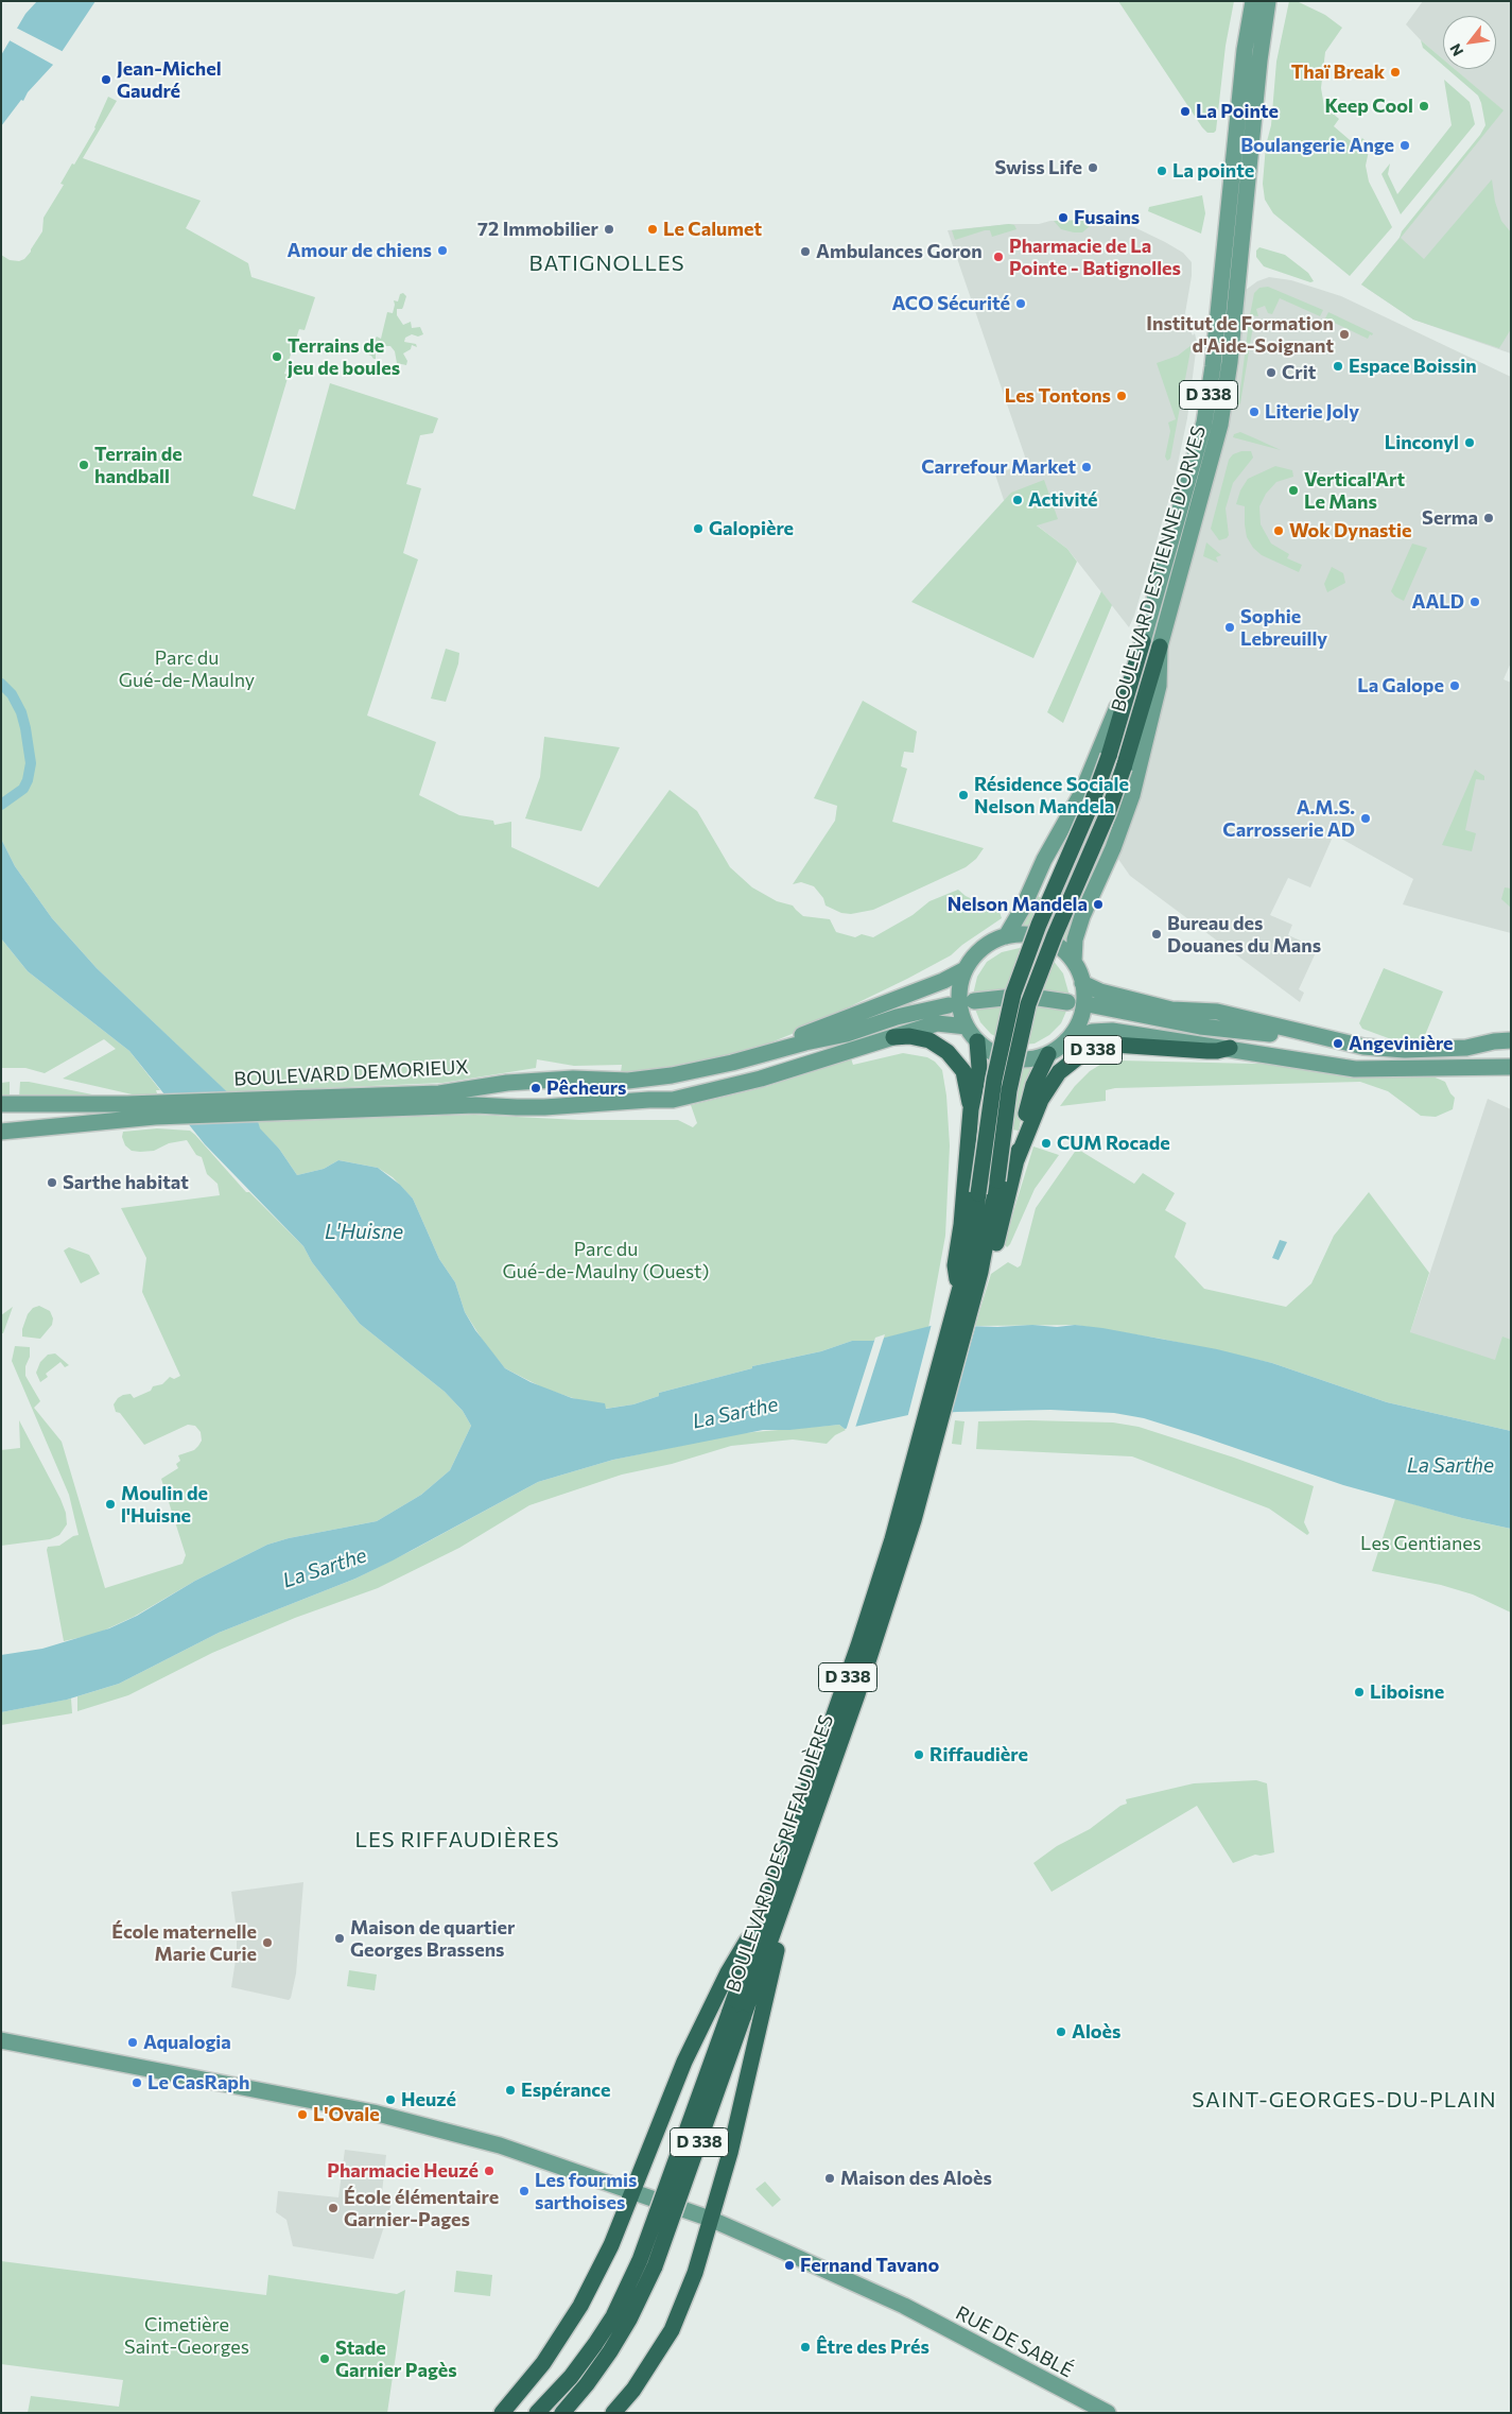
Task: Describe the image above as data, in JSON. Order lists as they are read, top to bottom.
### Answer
{
  "streets": {
    "highway": ["D 338", "BOULEVARD ESTIENNE D'ORVES", "BOULEVARD DES RIFFAUDIÈRES"],
    "main road": ["BOULEVARD DEMORIEUX", "RUE DE SABLÉ"]
  },
  "crossings": [
    ["D 338", "BOULEVARD ESTIENNE D'ORVES"],
    ["D 338", "BOULEVARD DES RIFFAUDIÈRES"],
    ["D 338", "RUE DE SABLÉ"]
  ],
  "districts": ["BATIGNOLLES", "LES RIFFAUDIÈRES", "SAINT-GEORGES-DU-PLAIN"],
  "water": ["L'Huisne", "La Sarthe"],
  "parks": [
    "Parc du Gué-de-Maulny",
    "Parc du Gué-de-Maulny (Ouest)",
    "Les Gentianes",
    "Cimetière Saint-Georges"
  ],
  "places": [
    "Thaï Break",
    "Jean-Michel Gaudré",
    "Keep Cool",
    "La Pointe",
    "Boulangerie Ange",
    "Swiss Life",
    "La pointe",
    "Fusains",
    "72 Immobilier",
    "Le Calumet",
    "Amour de chiens",
    "Ambulances Goron",
    "Pharmacie de La Pointe - Batignolles",
    "ACO Sécurité",
    "Institut de Formation d'Aide-Soignant",
    "Terrains de jeu de boules",
    "Espace Boissin",
    "Crit",
    "Les Tontons",
    "Literie Joly",
    "Linconyl",
    "Terrain de handball",
    "Carrefour Market",
    "Vertical'Art Le Mans",
    "Activité",
    "Serma",
    "Galopière",
    "Wok Dynastie",
    "AALD",
    "Sophie Lebreuilly",
    "La Galope",
    "Résidence Sociale Nelson Mandela",
    "A.M.S. Carrosserie AD",
    "Nelson Mandela",
    "Bureau des Douanes du Mans",
    "Angevinière",
    "Pêcheurs",
    "CUM Rocade",
    "Sarthe habitat",
    "Moulin de l'Huisne",
    "Liboisne",
    "Riffaudière",
    "Maison de quartier Georges Brassens",
    "École maternelle Marie Curie",
    "Aloès",
    "Aqualogia",
    "Le CasRaph",
    "Espérance",
    "Heuzé",
    "L'Ovale",
    "Pharmacie Heuzé",
    "Maison des Aloès",
    "Les fourmis sarthoises",
    "École élémentaire Garnier-Pages",
    "Fernand Tavano",
    "Être des Prés",
    "Stade Garnier Pagès"
  ],
  "north": "bottom left"
}
